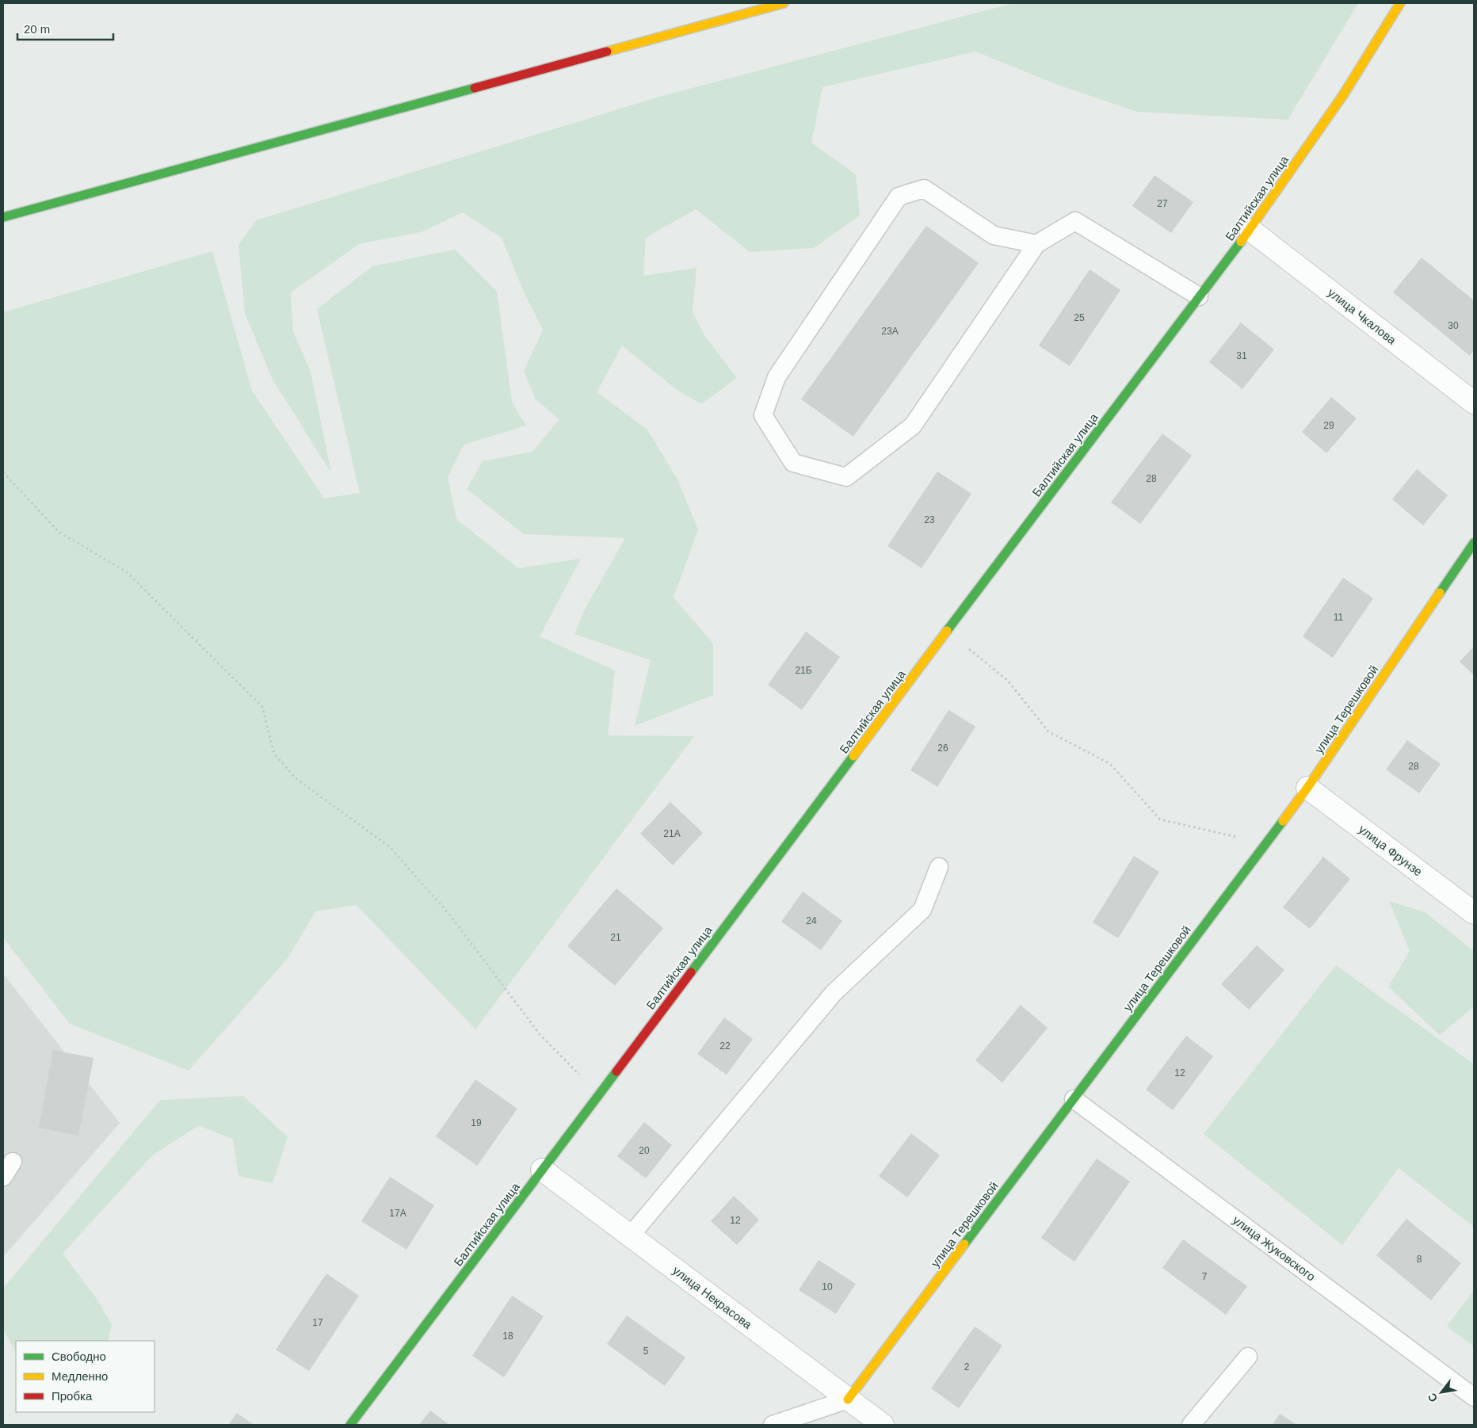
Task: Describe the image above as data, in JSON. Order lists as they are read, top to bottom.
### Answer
{
  "streets": {
    "main road": ["Балтийская улица", "улица Терешковой"],
    "street": ["улица Чкалова", "улица Фрунзе", "улица Некрасова"],
    "lane": ["улица Жуковского"]
  },
  "crossings": [
    ["Балтийская улица", "улица Чкалова"],
    ["Балтийская улица", "улица Некрасова"],
    ["улица Терешковой", "улица Фрунзе"],
    ["улица Терешковой", "улица Жуковского"],
    ["улица Терешковой", "улица Некрасова"]
  ],
  "house_numbers": [
    "27",
    "25",
    "30",
    "23А",
    "31",
    "29",
    "28",
    "23",
    "11",
    "21Б",
    "26",
    "28",
    "21А",
    "24",
    "21",
    "22",
    "12",
    "19",
    "20",
    "17А",
    "12",
    "8",
    "7",
    "10",
    "17",
    "18",
    "5",
    "2"
  ],
  "legend": ["Свободно", "Медленно", "Пробка"],
  "scale_bar": "20 m",
  "north": "bottom left"
}
